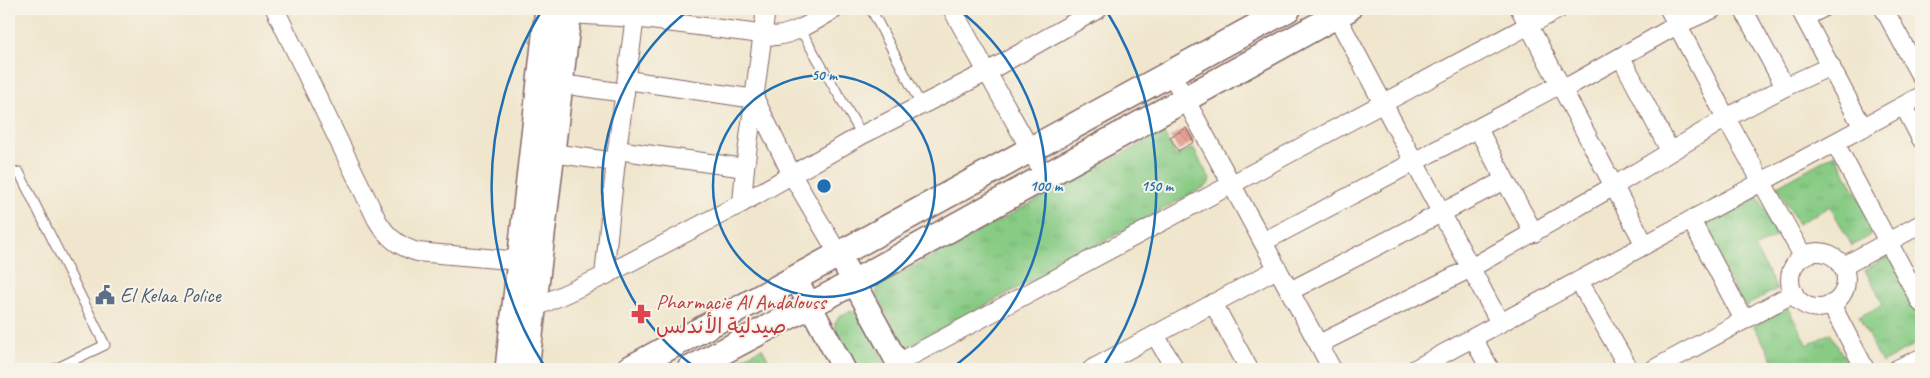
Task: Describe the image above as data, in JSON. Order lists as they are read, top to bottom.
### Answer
{
  "places": {
    "public building": ["El Kelaa Police"],
    "pharmacy": ["Pharmacie Al Andalouss صيدلية الأندلس"]
  },
  "rings": ["50 m", "100 m", "150 m"]
}
